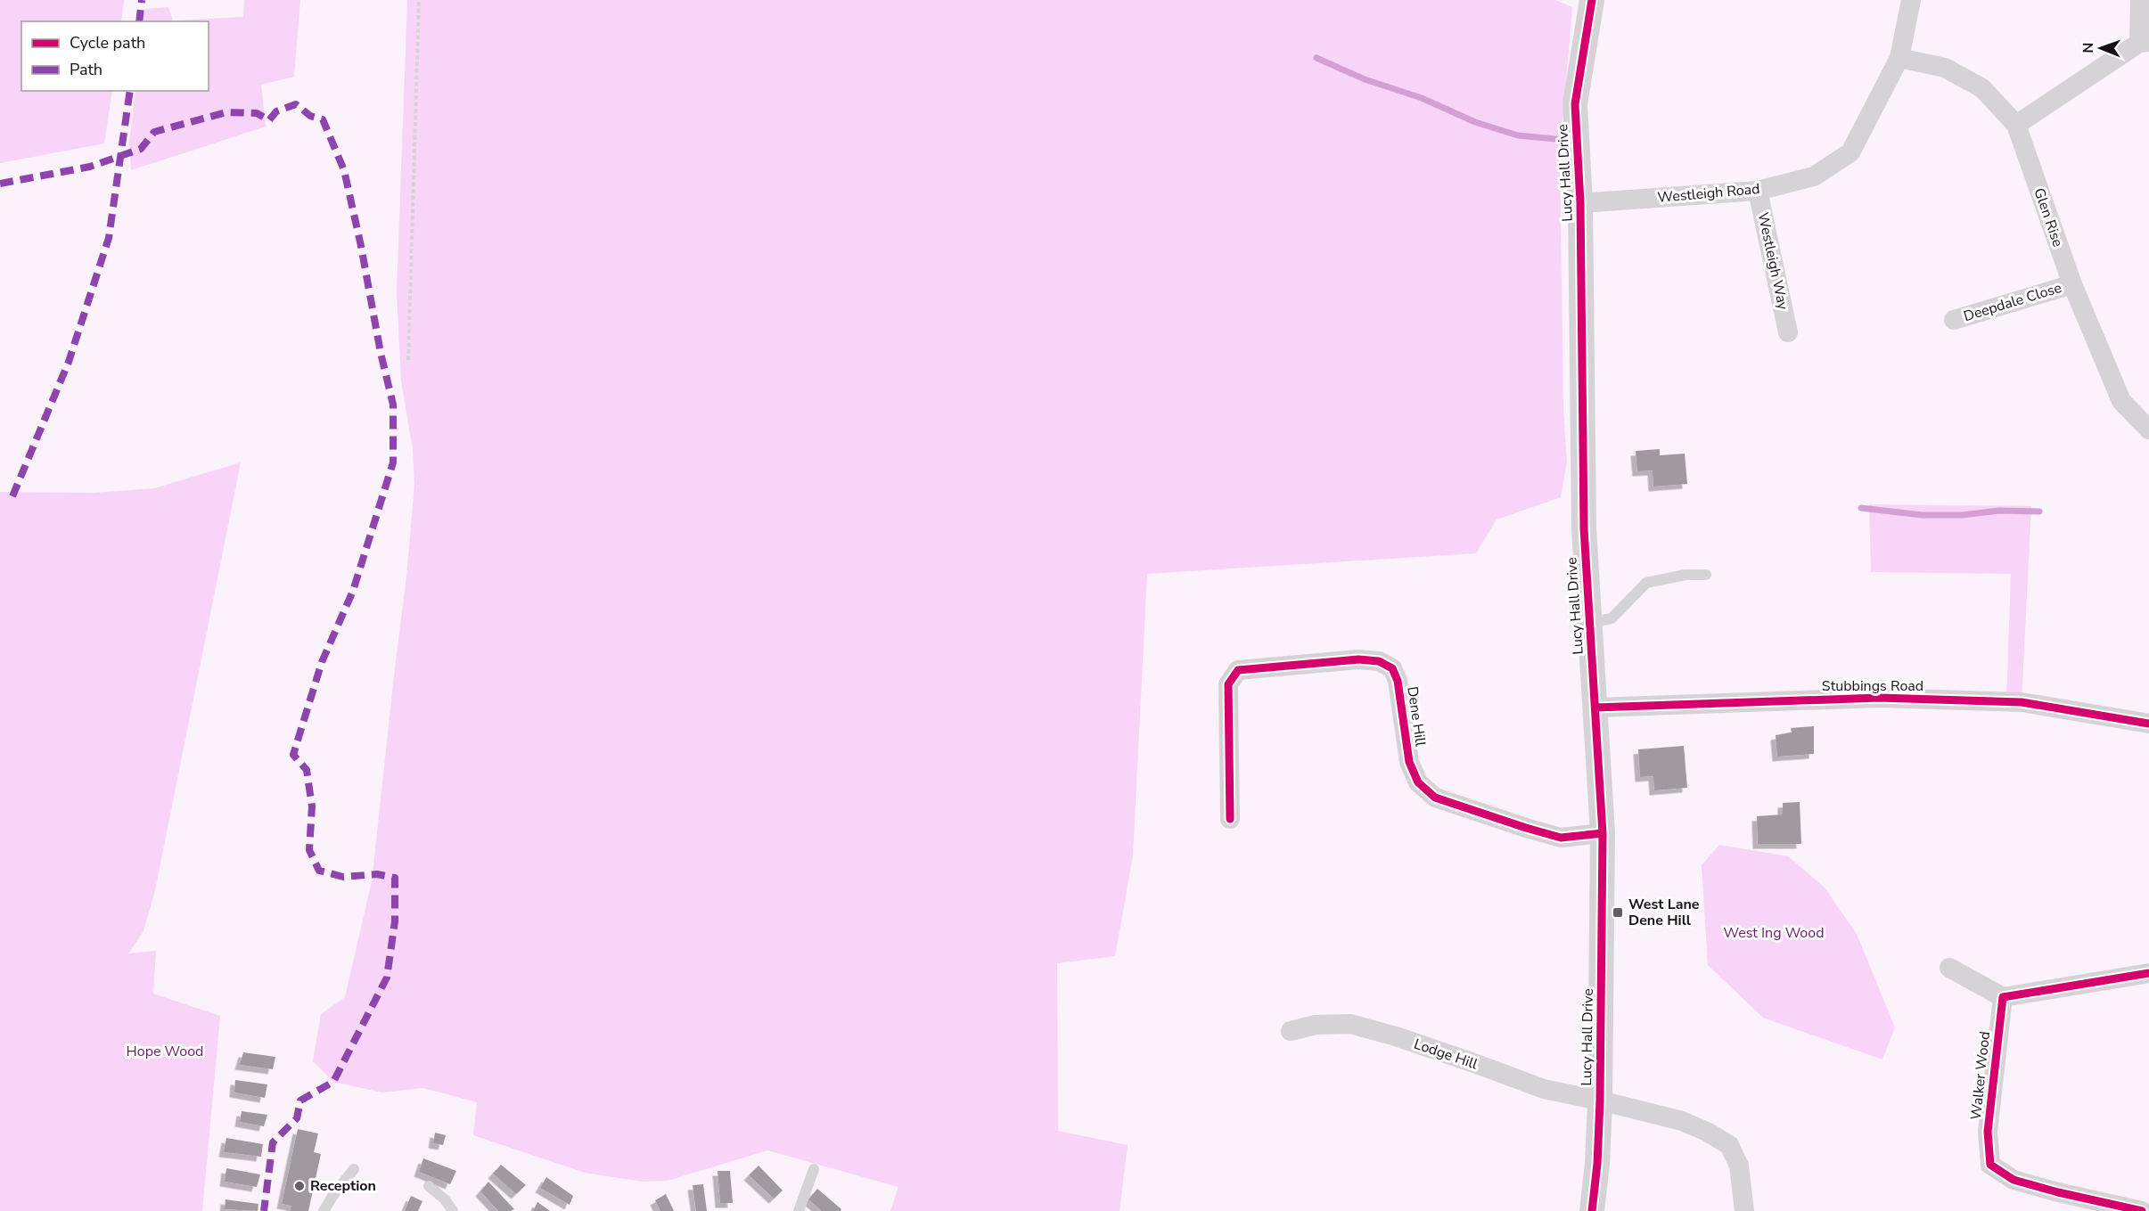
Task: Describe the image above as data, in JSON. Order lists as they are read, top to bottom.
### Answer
{
  "streets": {
    "street": [
      "Lucy Hall Drive",
      "Westleigh Road",
      "Glen Rise",
      "Westleigh Way",
      "Deepdale Close",
      "Stubbings Road",
      "Dene Hill",
      "Lodge Hill",
      "Walker Wood"
    ]
  },
  "crossings": [
    ["Lucy Hall Drive", "Westleigh Road"],
    ["Lucy Hall Drive", "Stubbings Road"],
    ["Lucy Hall Drive", "Dene Hill"],
    ["Lucy Hall Drive", "Lodge Hill"],
    ["Westleigh Road", "Glen Rise"],
    ["Westleigh Road", "Westleigh Way"],
    ["Glen Rise", "Deepdale Close"]
  ],
  "parks": ["West Ing Wood", "Hope Wood"],
  "places": {
    "transit": ["West Lane Dene Hill"],
    "other": ["Reception"]
  },
  "legend": ["Cycle path", "Path"],
  "north": "left"
}
